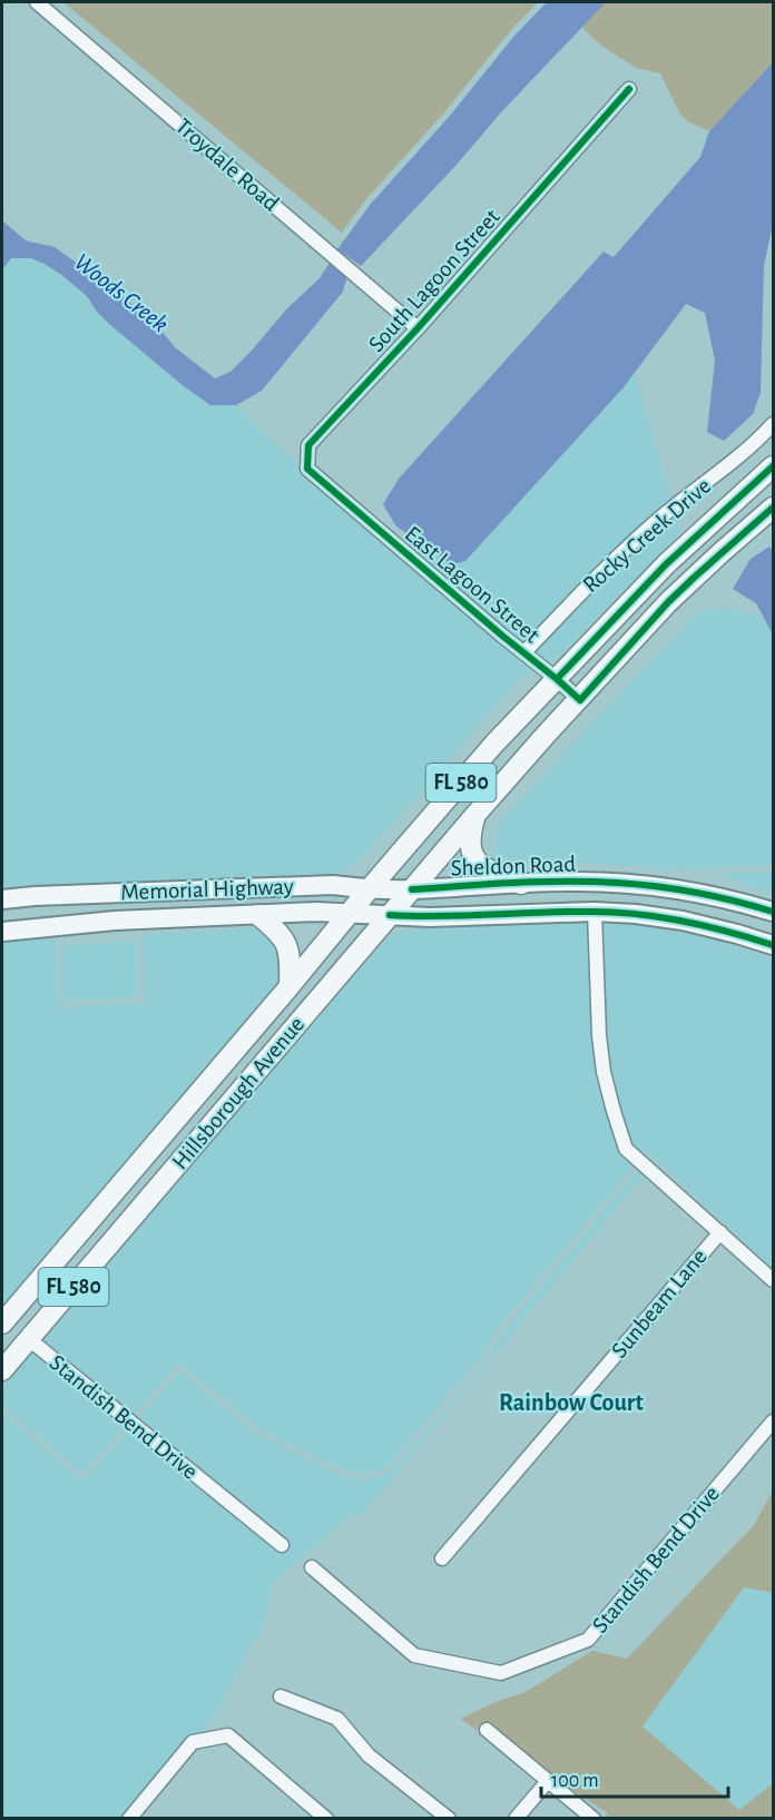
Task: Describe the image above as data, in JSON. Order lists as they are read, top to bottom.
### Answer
{
  "streets": {
    "main road": [
      "FL 580",
      "Sheldon Road",
      "Memorial Highway",
      "Hillsborough Avenue"
    ],
    "street": [
      "Troydale Road",
      "South Lagoon Street",
      "Rocky Creek Drive",
      "East Lagoon Street",
      "Sunbeam Lane",
      "Standish Bend Drive"
    ]
  },
  "crossings": [
    ["Troydale Road", "South Lagoon Street"],
    ["South Lagoon Street", "East Lagoon Street"],
    ["Rocky Creek Drive", "East Lagoon Street"],
    ["East Lagoon Street", "FL 580"],
    ["FL 580", "Memorial Highway"],
    ["FL 580", "Hillsborough Avenue"],
    ["Sheldon Road", "Memorial Highway"],
    ["Sheldon Road", "Hillsborough Avenue"],
    ["Memorial Highway", "Hillsborough Avenue"],
    ["Hillsborough Avenue", "Standish Bend Drive"]
  ],
  "districts": ["Rainbow Court"],
  "water": ["Woods Creek"],
  "scale_bar": "100 m"
}
